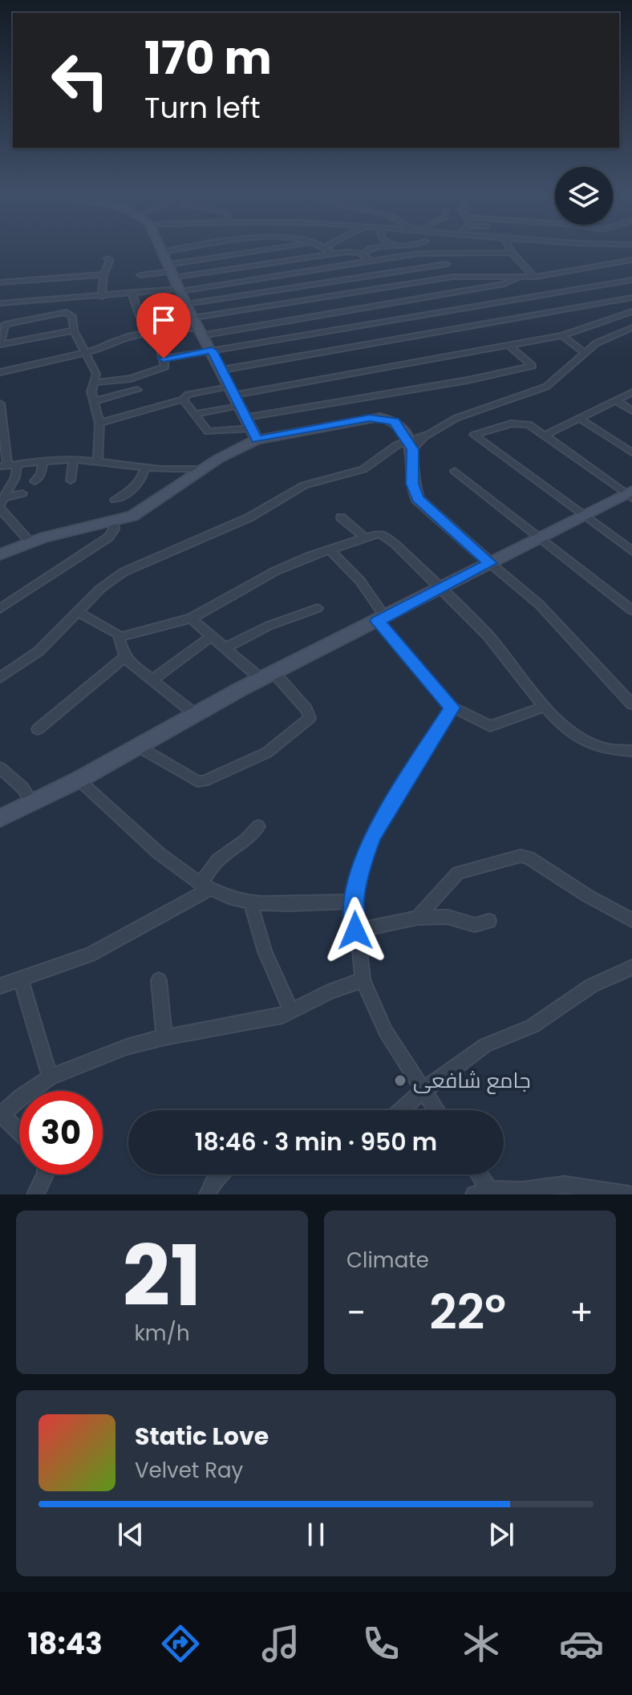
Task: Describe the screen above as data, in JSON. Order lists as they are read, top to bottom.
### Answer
{
  "places": ["جامع شافعی"],
  "page": {
    "turn": ["170 m", "Turn left"],
    "limit": "30",
    "trip": "18:46 · 3 min · 950 m",
    "tile": [
      ["21", "km/h"],
      "Climate"
    ],
    "heat": ["−", "22°", "+"],
    "song": ["Static Love", "Velvet Ray"],
    "tabs": "18:43"
  }
}
